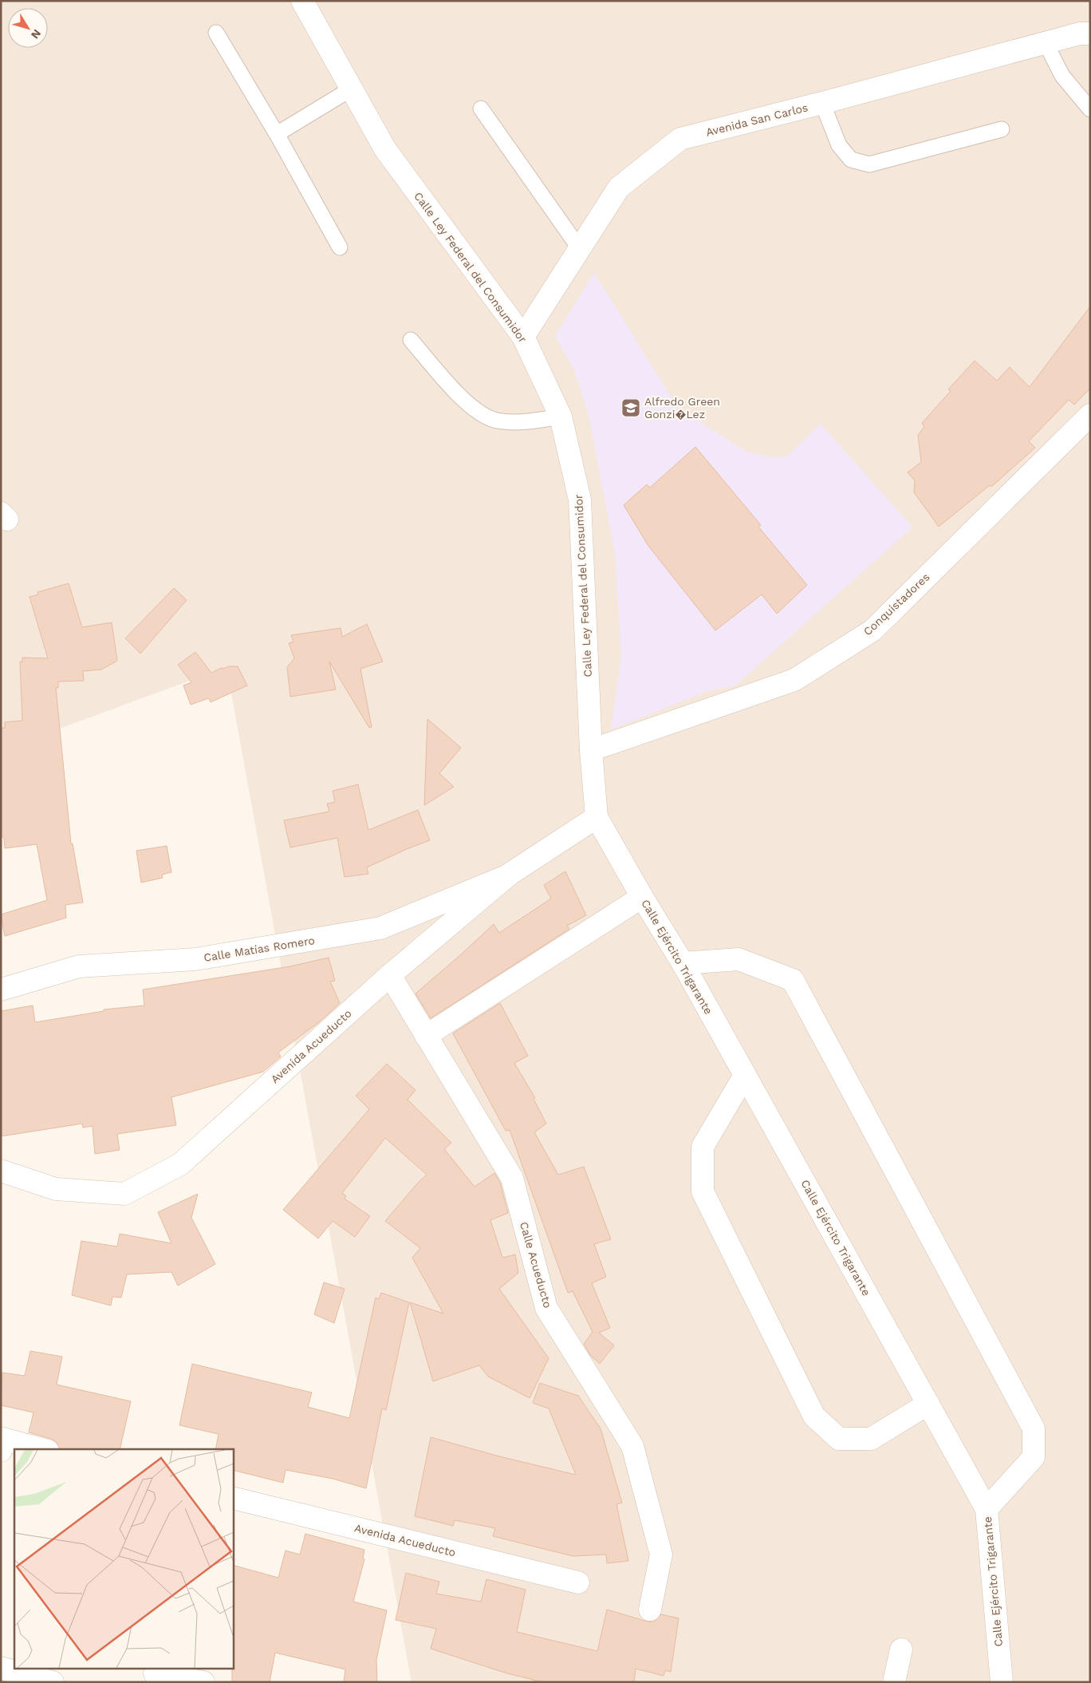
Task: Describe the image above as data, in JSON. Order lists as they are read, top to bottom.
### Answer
{
  "streets": {
    "street": [
      "Avenida San Carlos",
      "Calle Ley Federal del Consumidor",
      "Conquistadores",
      "Calle Matías Romero",
      "Calle Ejército Trigarante",
      "Avenida Acueducto",
      "Calle Acueducto"
    ]
  },
  "crossings": [
    ["Avenida San Carlos", "Calle Ley Federal del Consumidor"],
    ["Calle Ley Federal del Consumidor", "Conquistadores"],
    ["Calle Ley Federal del Consumidor", "Calle Ejército Trigarante"],
    ["Calle Ley Federal del Consumidor", "Avenida Acueducto"],
    ["Calle Matías Romero", "Avenida Acueducto"],
    ["Calle Ejército Trigarante", "Avenida Acueducto"],
    ["Avenida Acueducto", "Calle Acueducto"]
  ],
  "places": {
    "school or university": ["Alfredo Green Gonzi�Lez"]
  },
  "north": "bottom right"
}
